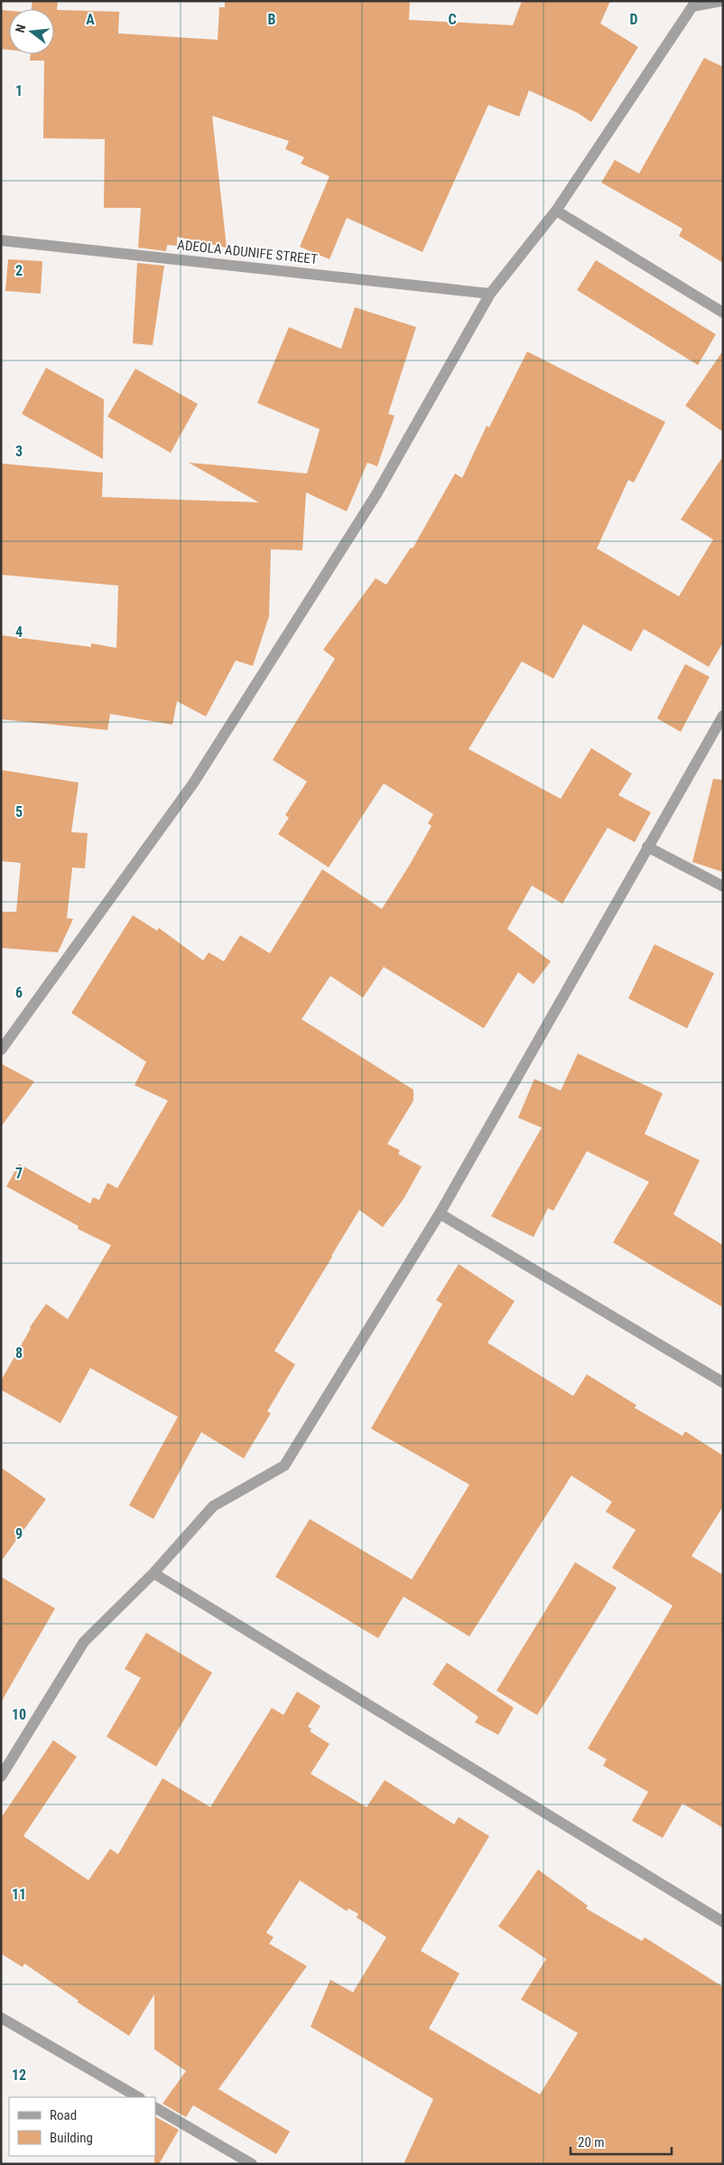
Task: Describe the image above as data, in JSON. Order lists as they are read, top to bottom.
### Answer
{
  "streets": {
    "street": ["ADEOLA ADUNIFE STREET"]
  },
  "legend": ["Road", "Building"],
  "scale_bar": "20 m",
  "north": "left",
  "grid": {
    "columns": [
      "A",
      "B",
      "C",
      "D"
    ],
    "rows": [
      "1",
      "2",
      "3",
      "4",
      "5",
      "6",
      "7",
      "8",
      "9",
      "10",
      "11",
      "12"
    ]
  }
}
